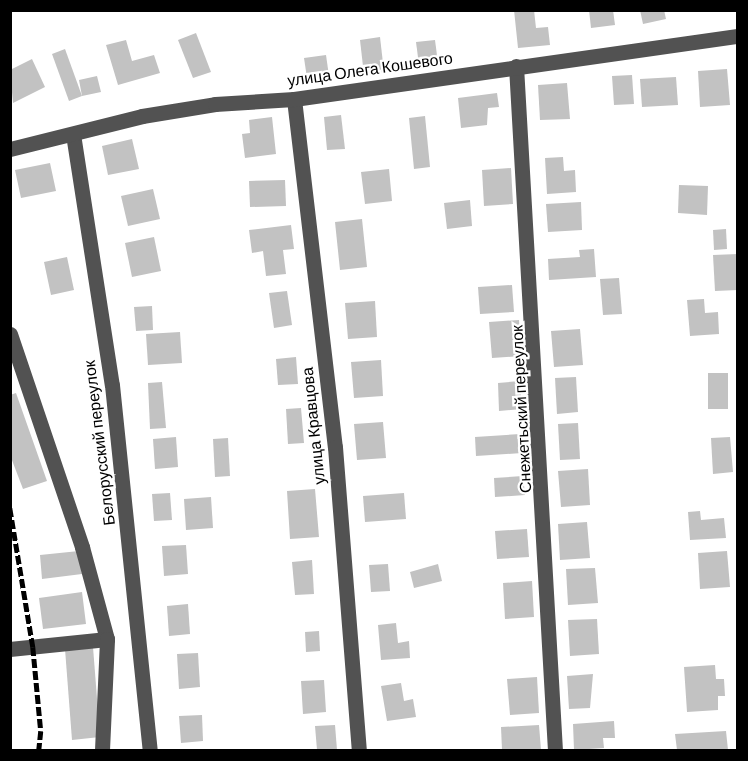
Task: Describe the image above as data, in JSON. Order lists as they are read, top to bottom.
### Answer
{
  "streets": {
    "street": [
      "улица Олега Кошевого",
      "Снежетьский переулок",
      "улица Кравцова",
      "Белорусский переулок"
    ]
  },
  "crossings": [
    ["улица Олега Кошевого", "Снежетьский переулок"],
    ["улица Олега Кошевого", "улица Кравцова"],
    ["улица Олега Кошевого", "Белорусский переулок"]
  ]
}
